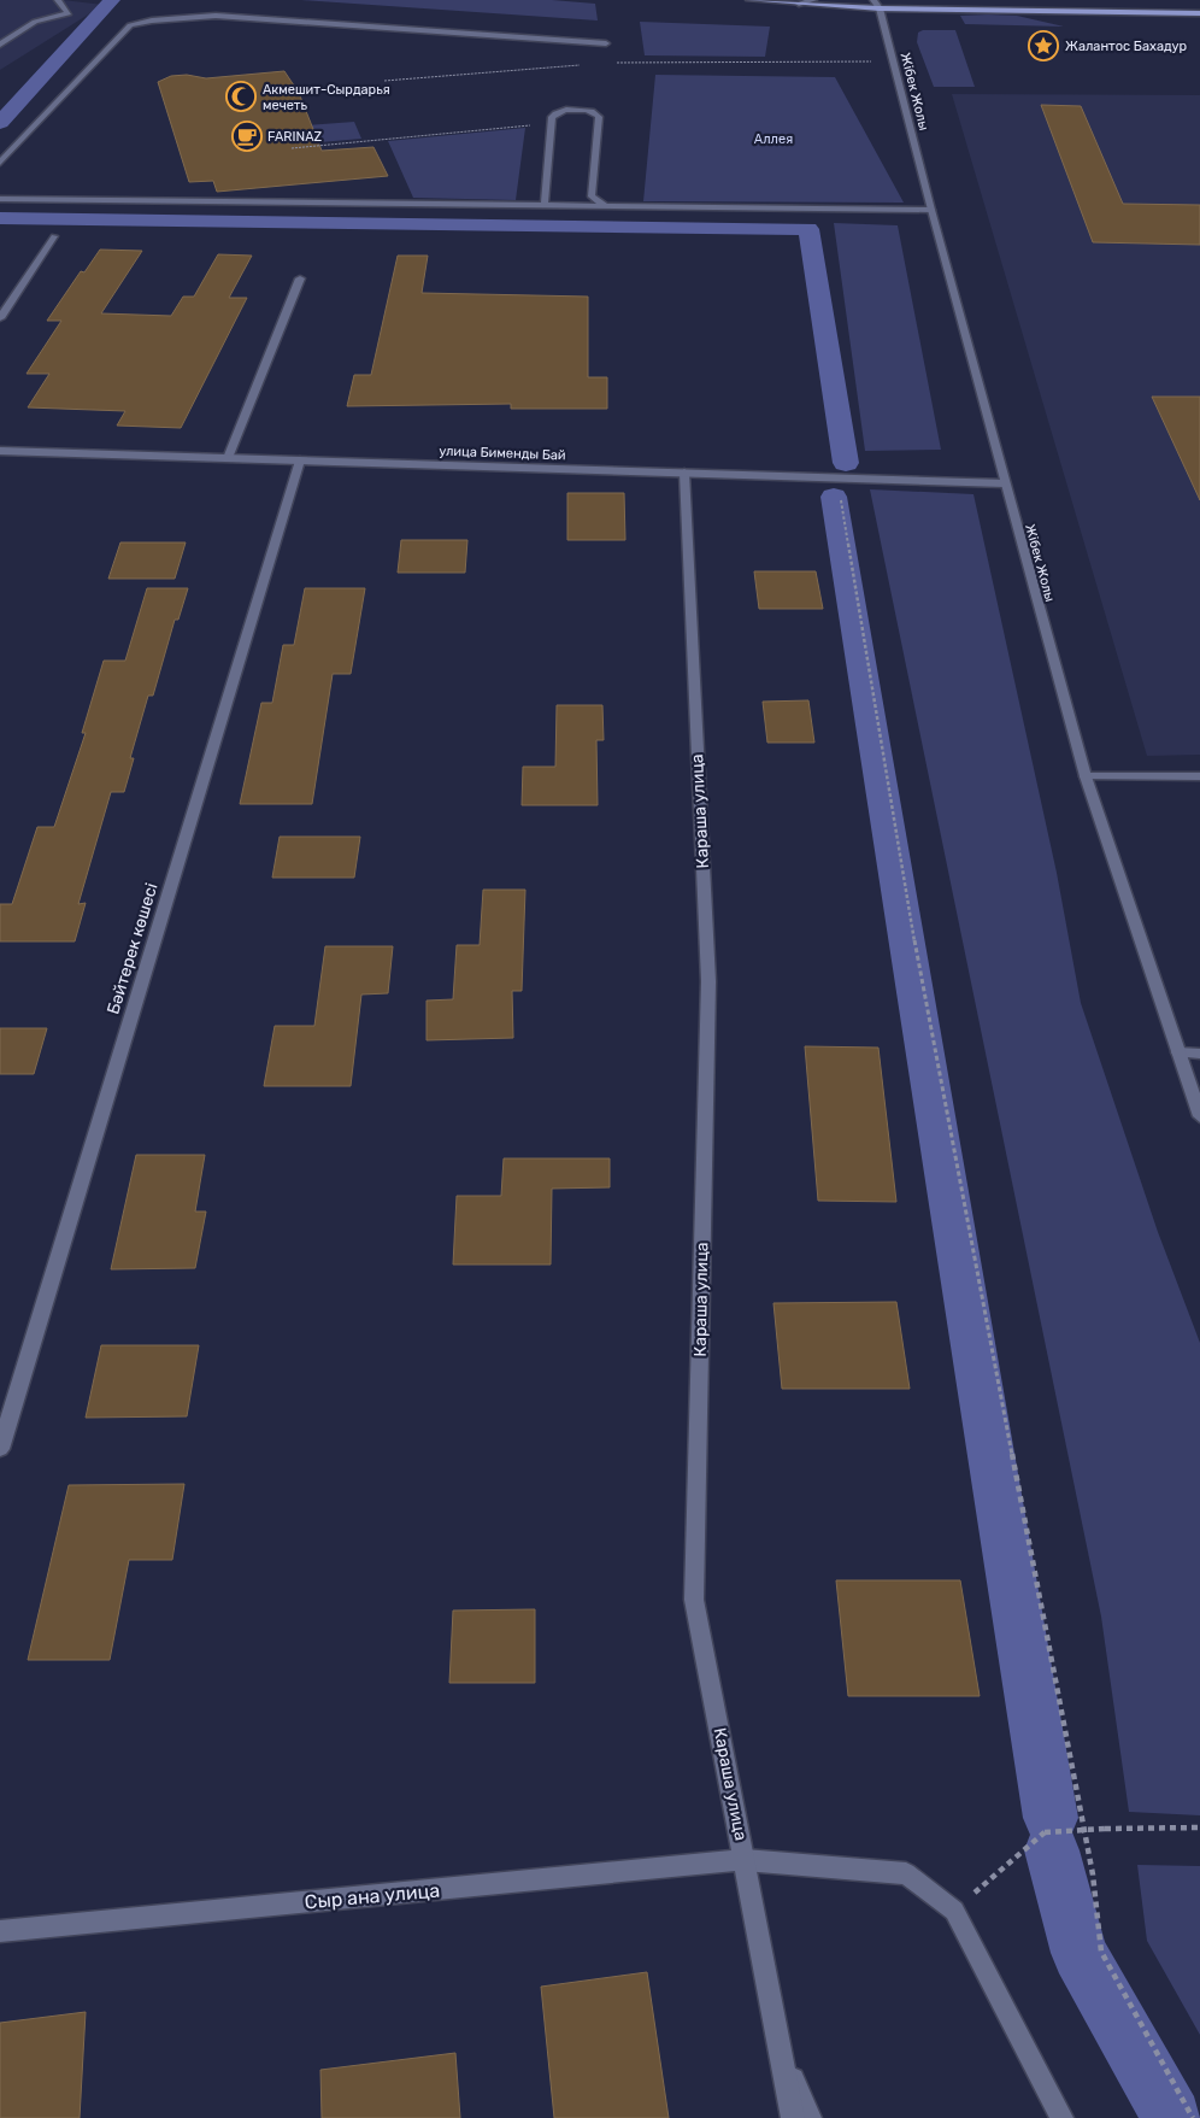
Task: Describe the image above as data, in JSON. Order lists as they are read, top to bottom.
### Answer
{
  "streets": {
    "street": [
      "Жібек Жолы",
      "улица Бименды Бай",
      "Караша улица",
      "Бәйтерек көшесі",
      "Сыр ана улица"
    ]
  },
  "crossings": [
    ["Жібек Жолы", "улица Бименды Бай"],
    ["улица Бименды Бай", "Караша улица"],
    ["улица Бименды Бай", "Бәйтерек көшесі"],
    ["Караша улица", "Сыр ана улица"]
  ],
  "parks": ["Аллея"],
  "places": {
    "place": ["Жалантос Бахадур"],
    "mosque": ["Акмешит-Сырдарья мечеть"],
    "cafe": ["FARINAZ"]
  }
}
